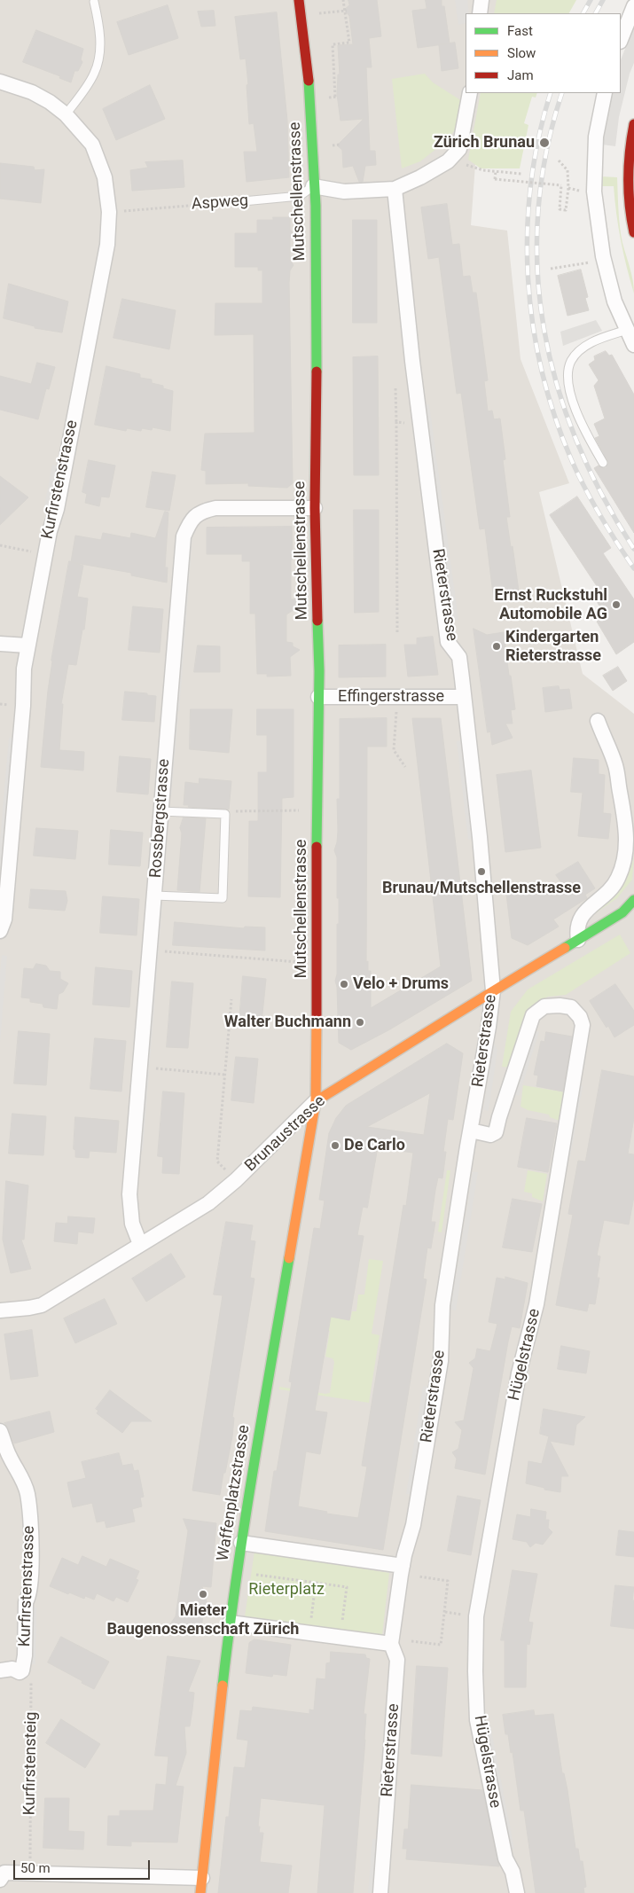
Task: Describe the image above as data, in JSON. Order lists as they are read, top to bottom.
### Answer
{
  "streets": {
    "street": [
      "Mutschellenstrasse",
      "Kurfirstenstrasse",
      "Rieterstrasse",
      "Effingerstrasse",
      "Rossbergstrasse",
      "Brunaustrasse",
      "Hügelstrasse",
      "Waffenplatzstrasse"
    ],
    "lane": ["Aspweg"],
    "path": ["Kurfirstensteig"]
  },
  "crossings": [
    ["Mutschellenstrasse", "Aspweg"],
    ["Mutschellenstrasse", "Effingerstrasse"],
    ["Mutschellenstrasse", "Rossbergstrasse"],
    ["Mutschellenstrasse", "Brunaustrasse"],
    ["Mutschellenstrasse", "Waffenplatzstrasse"],
    ["Rieterstrasse", "Effingerstrasse"],
    ["Rieterstrasse", "Brunaustrasse"],
    ["Rieterstrasse", "Hügelstrasse"],
    ["Rossbergstrasse", "Brunaustrasse"],
    ["Brunaustrasse", "Waffenplatzstrasse"]
  ],
  "parks": ["Rieterplatz"],
  "places": [
    "Zürich Brunau",
    "Ernst Ruckstuhl Automobile AG",
    "Kindergarten Rieterstrasse",
    "Brunau/Mutschellenstrasse",
    "Velo + Drums",
    "Walter Buchmann",
    "De Carlo",
    "Mieter Baugenossenschaft Zürich"
  ],
  "legend": ["Fast", "Slow", "Jam"],
  "scale_bar": "50 m"
}
